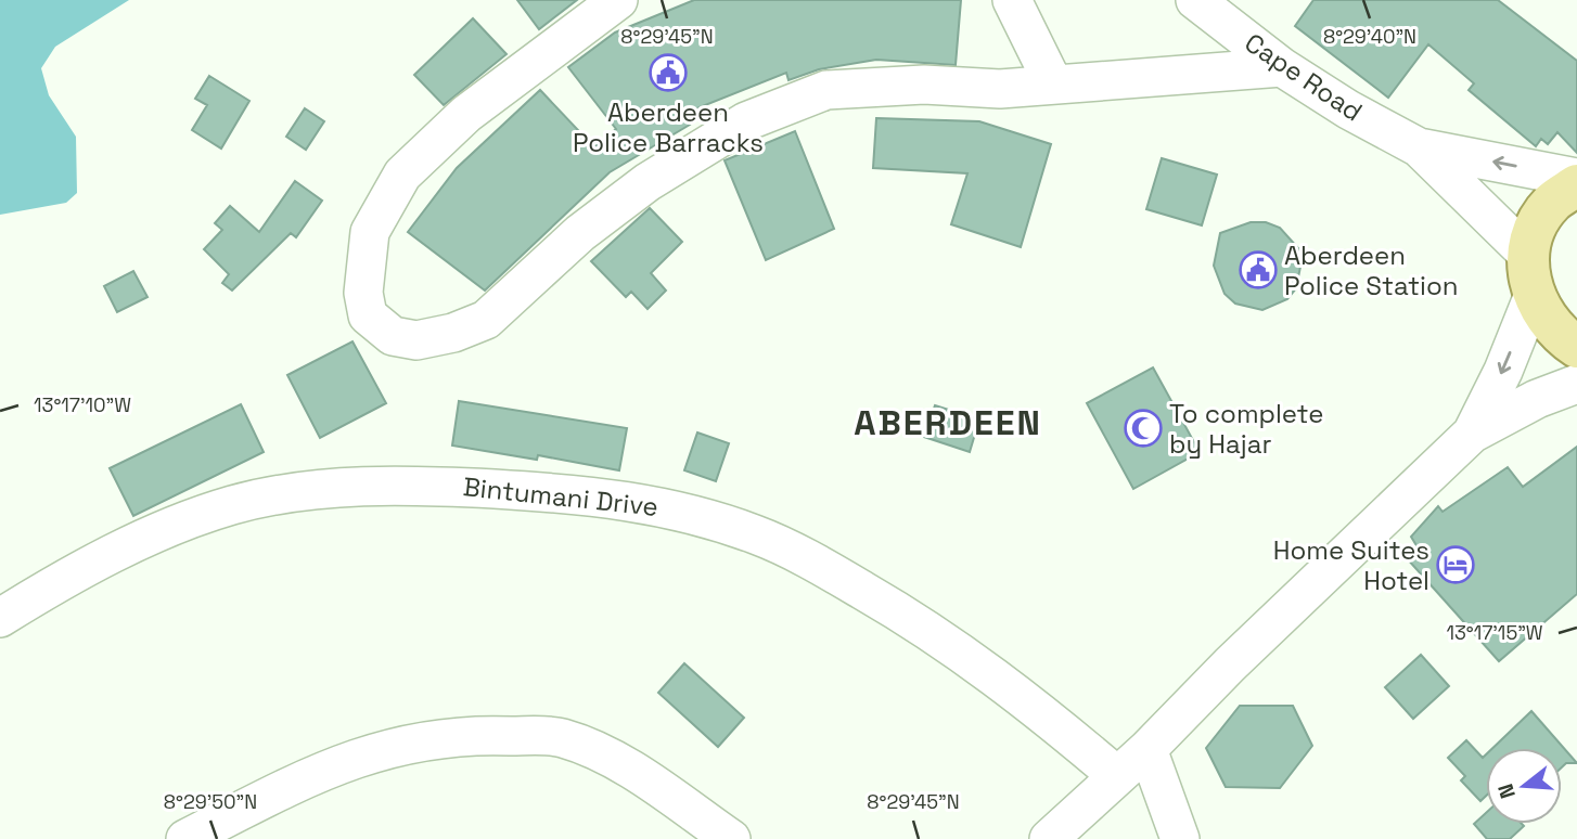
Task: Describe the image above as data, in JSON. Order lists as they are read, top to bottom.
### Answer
{
  "streets": {
    "street": ["Cape Road", "Bintumani Drive"]
  },
  "districts": ["ABERDEEN"],
  "places": {
    "public building": ["Aberdeen Police Barracks", "Aberdeen Police Station"],
    "mosque": ["To complete by Hajar"],
    "hotel": ["Home Suites Hotel"]
  },
  "north": "left",
  "coordinates": [
    "8°29'45\"N",
    "8°29'40\"N",
    "13°17'10\"W",
    "13°17'15\"W",
    "8°29'50\"N"
  ]
}
